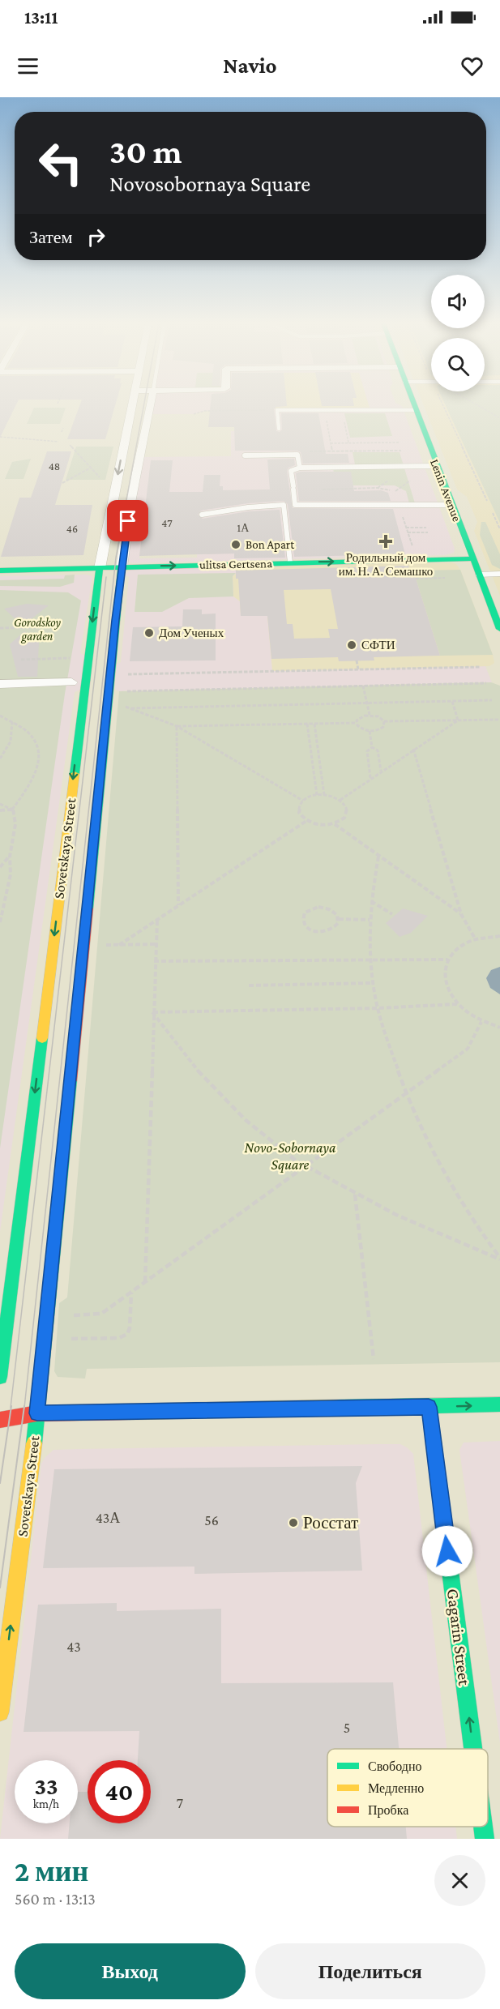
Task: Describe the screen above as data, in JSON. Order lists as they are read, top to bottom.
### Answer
{
  "streets": {
    "street": [
      "Lenin Avenue",
      "ulitsa Gertsena",
      "Sovetskaya Street",
      "Gagarin Street"
    ]
  },
  "crossings": [
    ["Lenin Avenue", "ulitsa Gertsena"],
    ["ulitsa Gertsena", "Sovetskaya Street"]
  ],
  "one_way": ["ulitsa Gertsena", "Gagarin Street"],
  "parks": ["Gorodskoy garden", "Novo-Sobornaya Square"],
  "places": {
    "health": ["Родильный дом им. Н. А. Семашко"],
    "other": [
      "Bon Apart",
      "Дом Ученых",
      "СФТИ",
      "Росстат"
    ]
  },
  "house_numbers": [
    "48",
    "47",
    "1А",
    "46",
    "43А",
    "56",
    "43",
    "5",
    "7"
  ],
  "legend": ["Свободно", "Медленно", "Пробка"],
  "page": {
    "status": "13:11",
    "header": "Navio",
    "turn": ["30 m", "Novosobornaya Square"],
    "then": "Затем",
    "speed": "33 km/h",
    "limit": "40",
    "heading": ["2 мин", "560 m · 13:13"],
    "buttons": ["Выход", "Поделиться"]
  }
}
